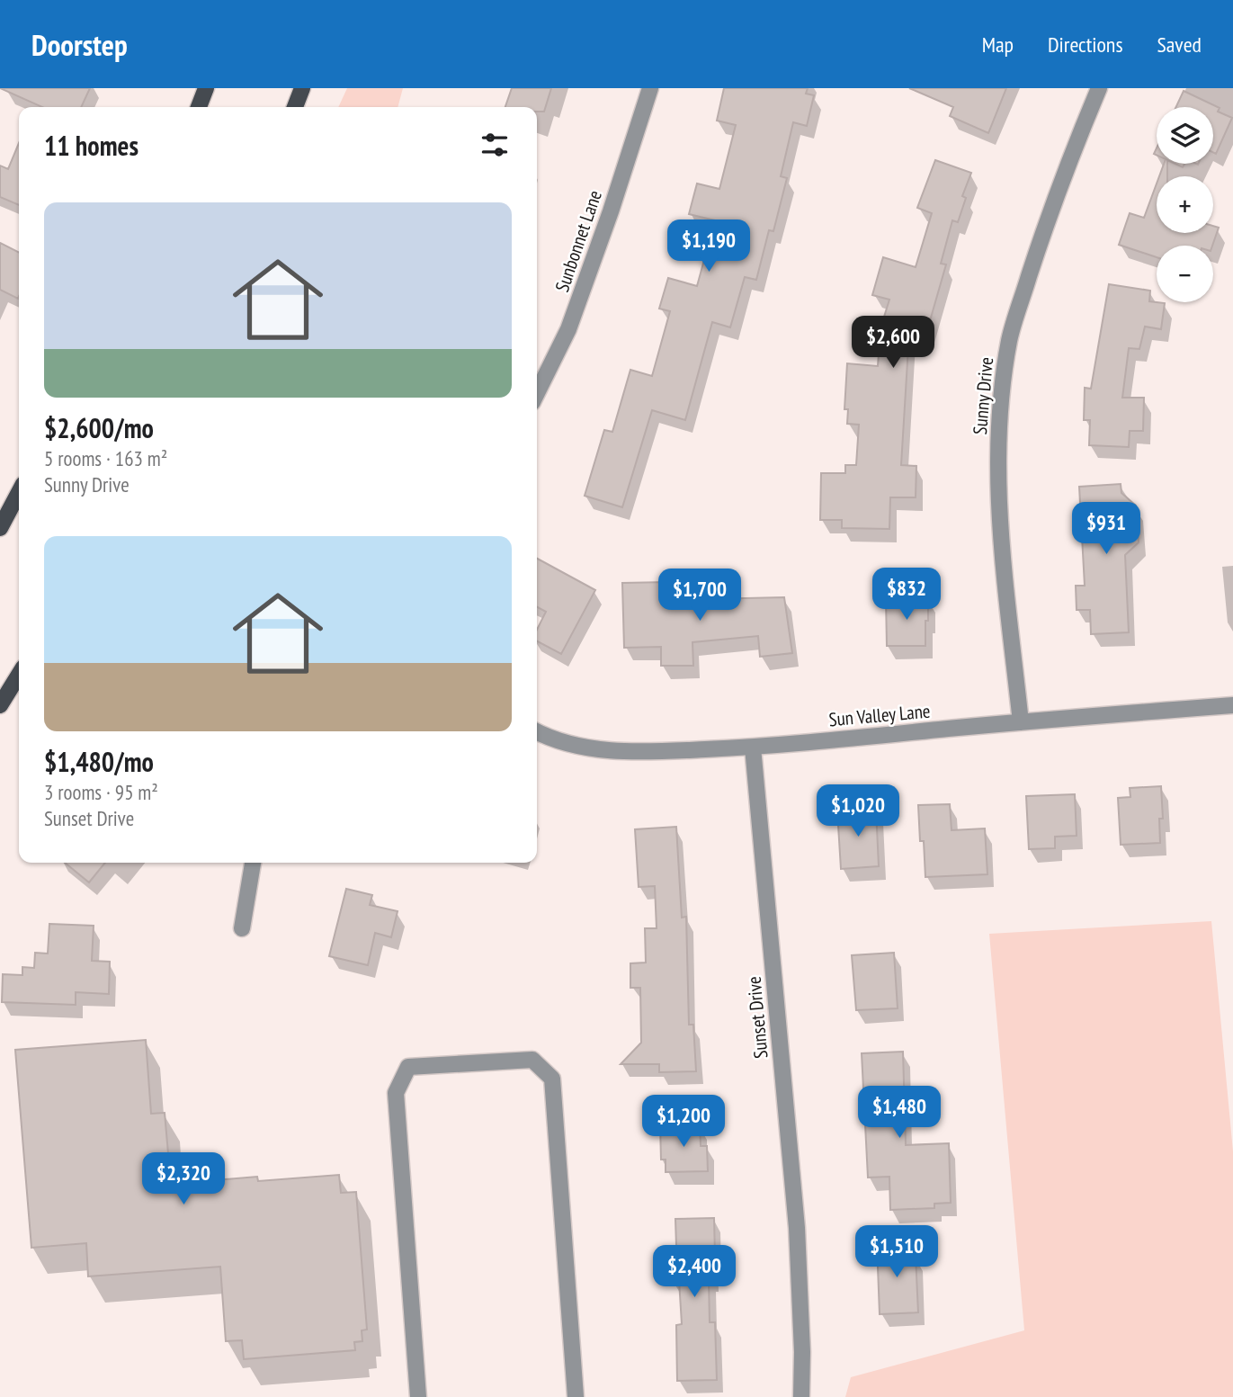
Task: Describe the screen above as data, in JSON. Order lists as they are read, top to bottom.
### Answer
{
  "streets": {
    "street": [
      "Sunbonnet Lane",
      "Sunny Drive",
      "Sun Valley Lane",
      "Sunset Drive"
    ]
  },
  "crossings": [
    ["Sunny Drive", "Sun Valley Lane"],
    ["Sun Valley Lane", "Sunset Drive"]
  ],
  "page": {
    "header": "Doorstep",
    "nav": ["Map", "Directions", "Saved"],
    "map_buttons": ["+", "−"],
    "heading": "11 homes",
    "list": [
      {
        "name": "$2,600/mo",
        "note": "5 rooms · 163 m² · Sunny Drive"
      },
      {
        "name": "$1,480/mo",
        "note": "3 rooms · 95 m² · Sunset Drive"
      }
    ],
    "price": [
      "$1,190",
      "$2,600",
      "$931",
      "$832",
      "$1,700",
      "$1,020",
      "$1,480",
      "$1,200",
      "$2,320",
      "$1,510",
      "$2,400"
    ]
  }
}
